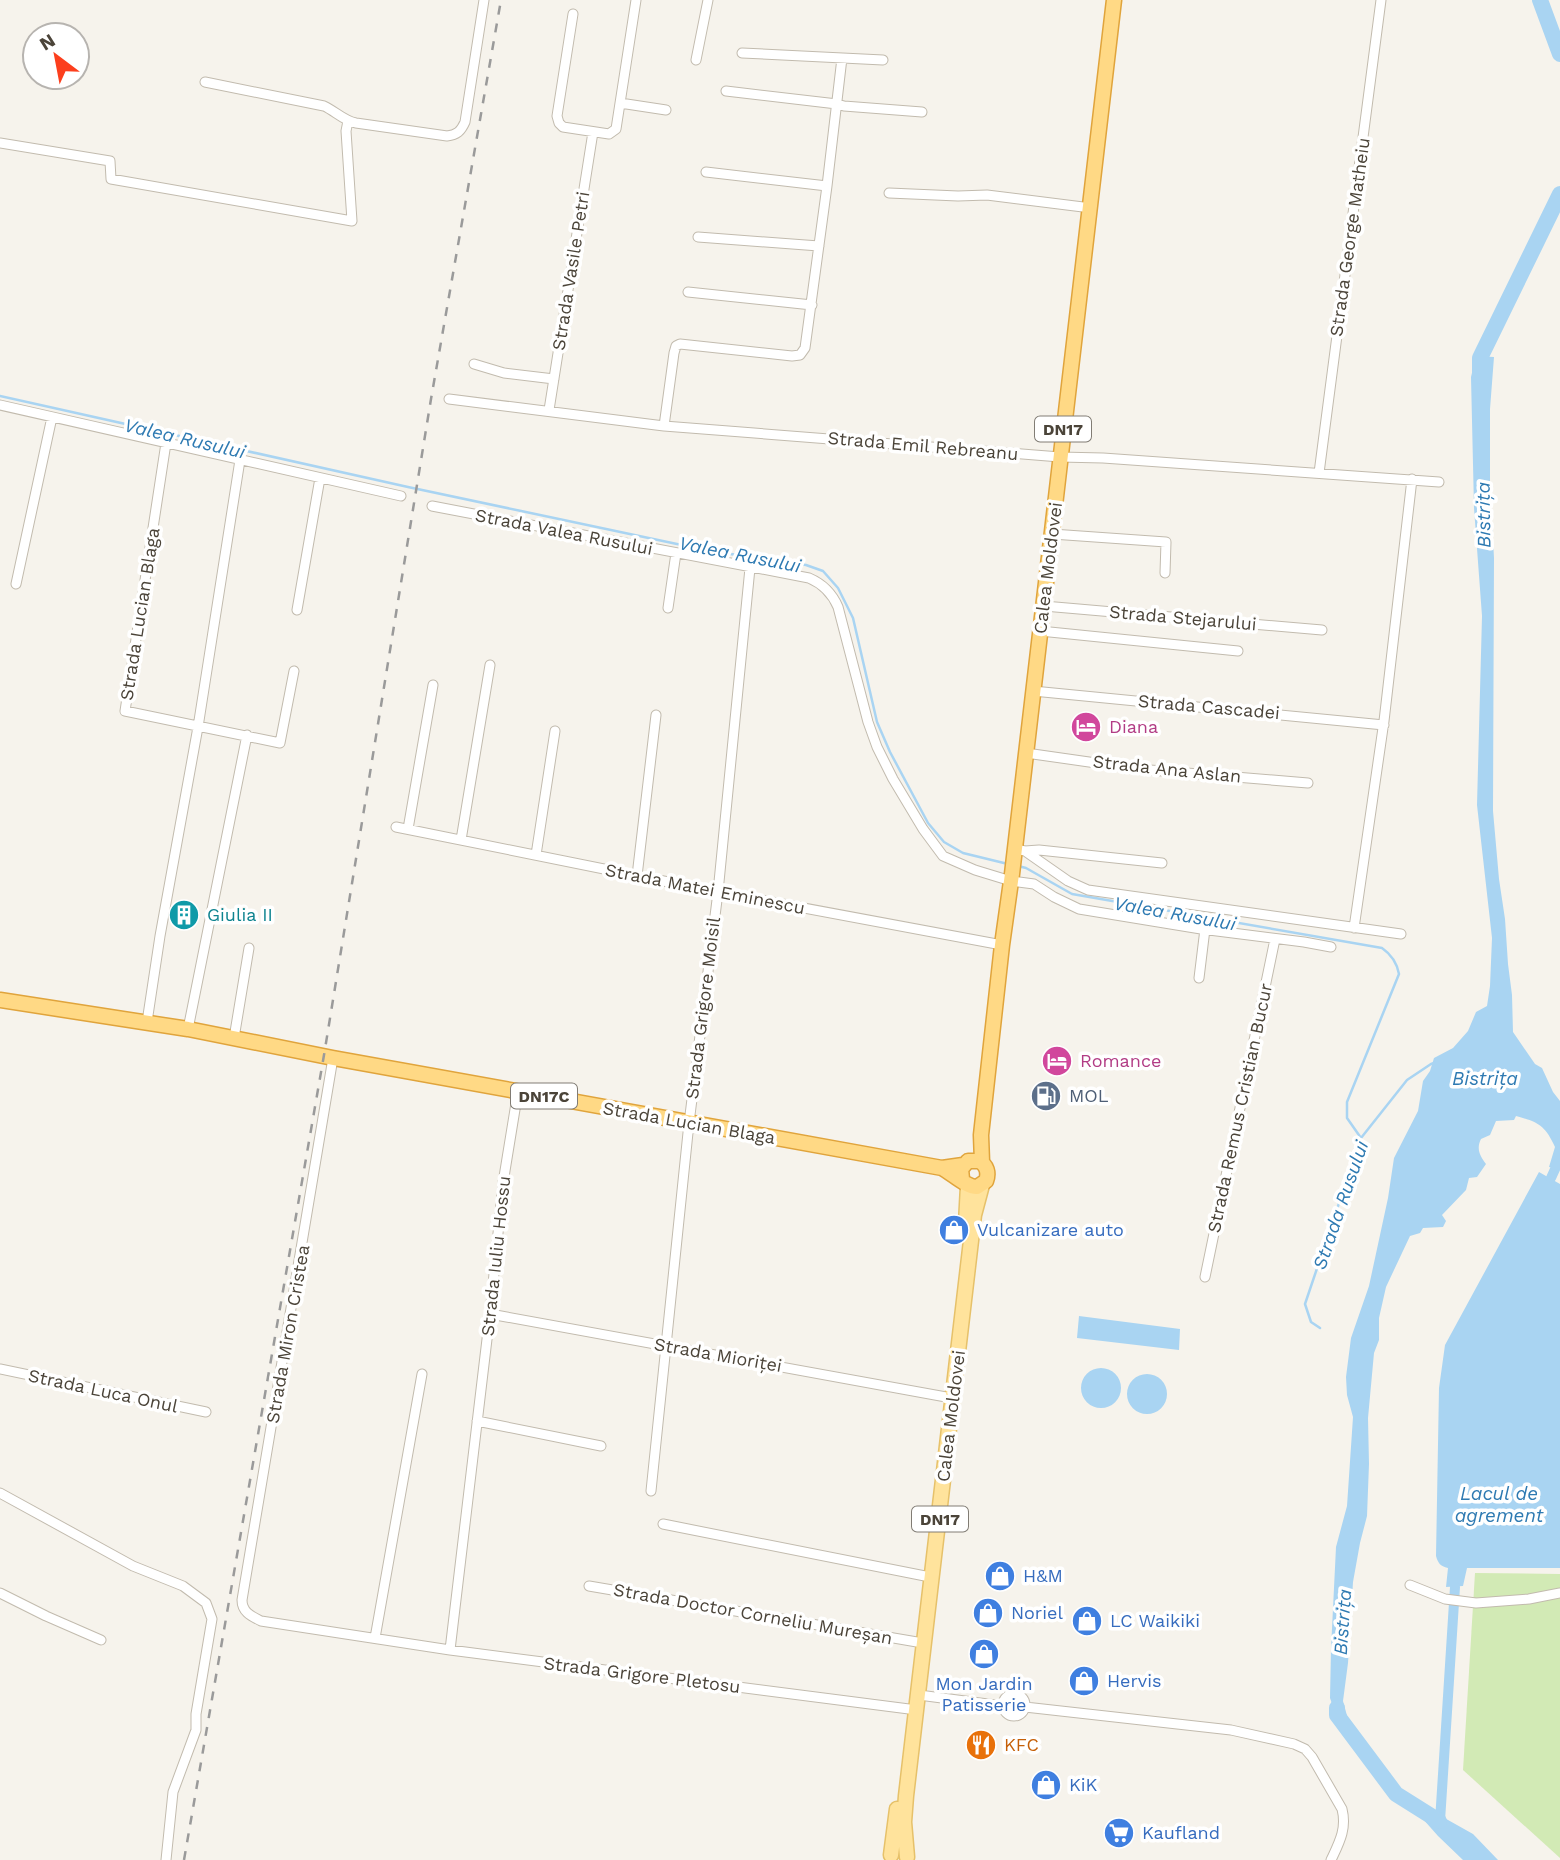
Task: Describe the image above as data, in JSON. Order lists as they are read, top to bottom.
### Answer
{
  "streets": {
    "highway": [
      "DN17",
      "Calea Moldovei",
      "Strada Lucian Blaga",
      "DN17C"
    ],
    "street": [
      "Strada George Matheiu",
      "Strada Vasile Petri",
      "Strada Emil Rebreanu",
      "Strada Valea Rusului",
      "Strada Stejarului",
      "Strada Cascadei",
      "Strada Ana Aslan",
      "Strada Matei Eminescu",
      "Strada Grigore Moisil",
      "Strada Remus Cristian Bucur",
      "Strada Iuliu Hossu",
      "Strada Miron Cristea",
      "Strada Mioriței",
      "Strada Luca Onul",
      "Strada Doctor Corneliu Mureșan",
      "Strada Grigore Pletosu"
    ]
  },
  "crossings": [
    ["Strada George Matheiu", "Strada Emil Rebreanu"],
    ["Strada Vasile Petri", "Strada Emil Rebreanu"],
    ["Strada Emil Rebreanu", "Calea Moldovei"],
    ["Strada Valea Rusului", "Calea Moldovei"],
    ["Strada Valea Rusului", "Strada Grigore Moisil"],
    ["Calea Moldovei", "Strada Lucian Blaga"],
    ["Calea Moldovei", "Strada Stejarului"],
    ["Calea Moldovei", "Strada Cascadei"],
    ["Calea Moldovei", "Strada Ana Aslan"],
    ["Calea Moldovei", "Strada Matei Eminescu"],
    ["Calea Moldovei", "Strada Mioriței"],
    ["Calea Moldovei", "Strada Doctor Corneliu Mureșan"],
    ["Calea Moldovei", "Strada Grigore Pletosu"],
    ["Strada Lucian Blaga", "Strada Grigore Moisil"],
    ["Strada Lucian Blaga", "Strada Iuliu Hossu"],
    ["Strada Lucian Blaga", "Strada Miron Cristea"],
    ["Strada Matei Eminescu", "Strada Grigore Moisil"],
    ["Strada Grigore Moisil", "Strada Mioriței"],
    ["Strada Iuliu Hossu", "Strada Mioriței"],
    ["Strada Iuliu Hossu", "Strada Grigore Pletosu"],
    ["Strada Miron Cristea", "Strada Grigore Pletosu"]
  ],
  "water": [
    "Valea Rusului",
    "Bistrița",
    "Strada Rusului",
    "Lacul de agrement"
  ],
  "places": {
    "hotel": ["Diana", "Romance"],
    "building": ["Giulia II"],
    "fuel station": ["MOL"],
    "shop": [
      "Vulcanizare auto",
      "H&M",
      "Noriel",
      "LC Waikiki",
      "Mon Jardin Patisserie",
      "Hervis",
      "KiK"
    ],
    "restaurant": ["KFC"],
    "supermarket": ["Kaufland"]
  },
  "north": "top left"
}
